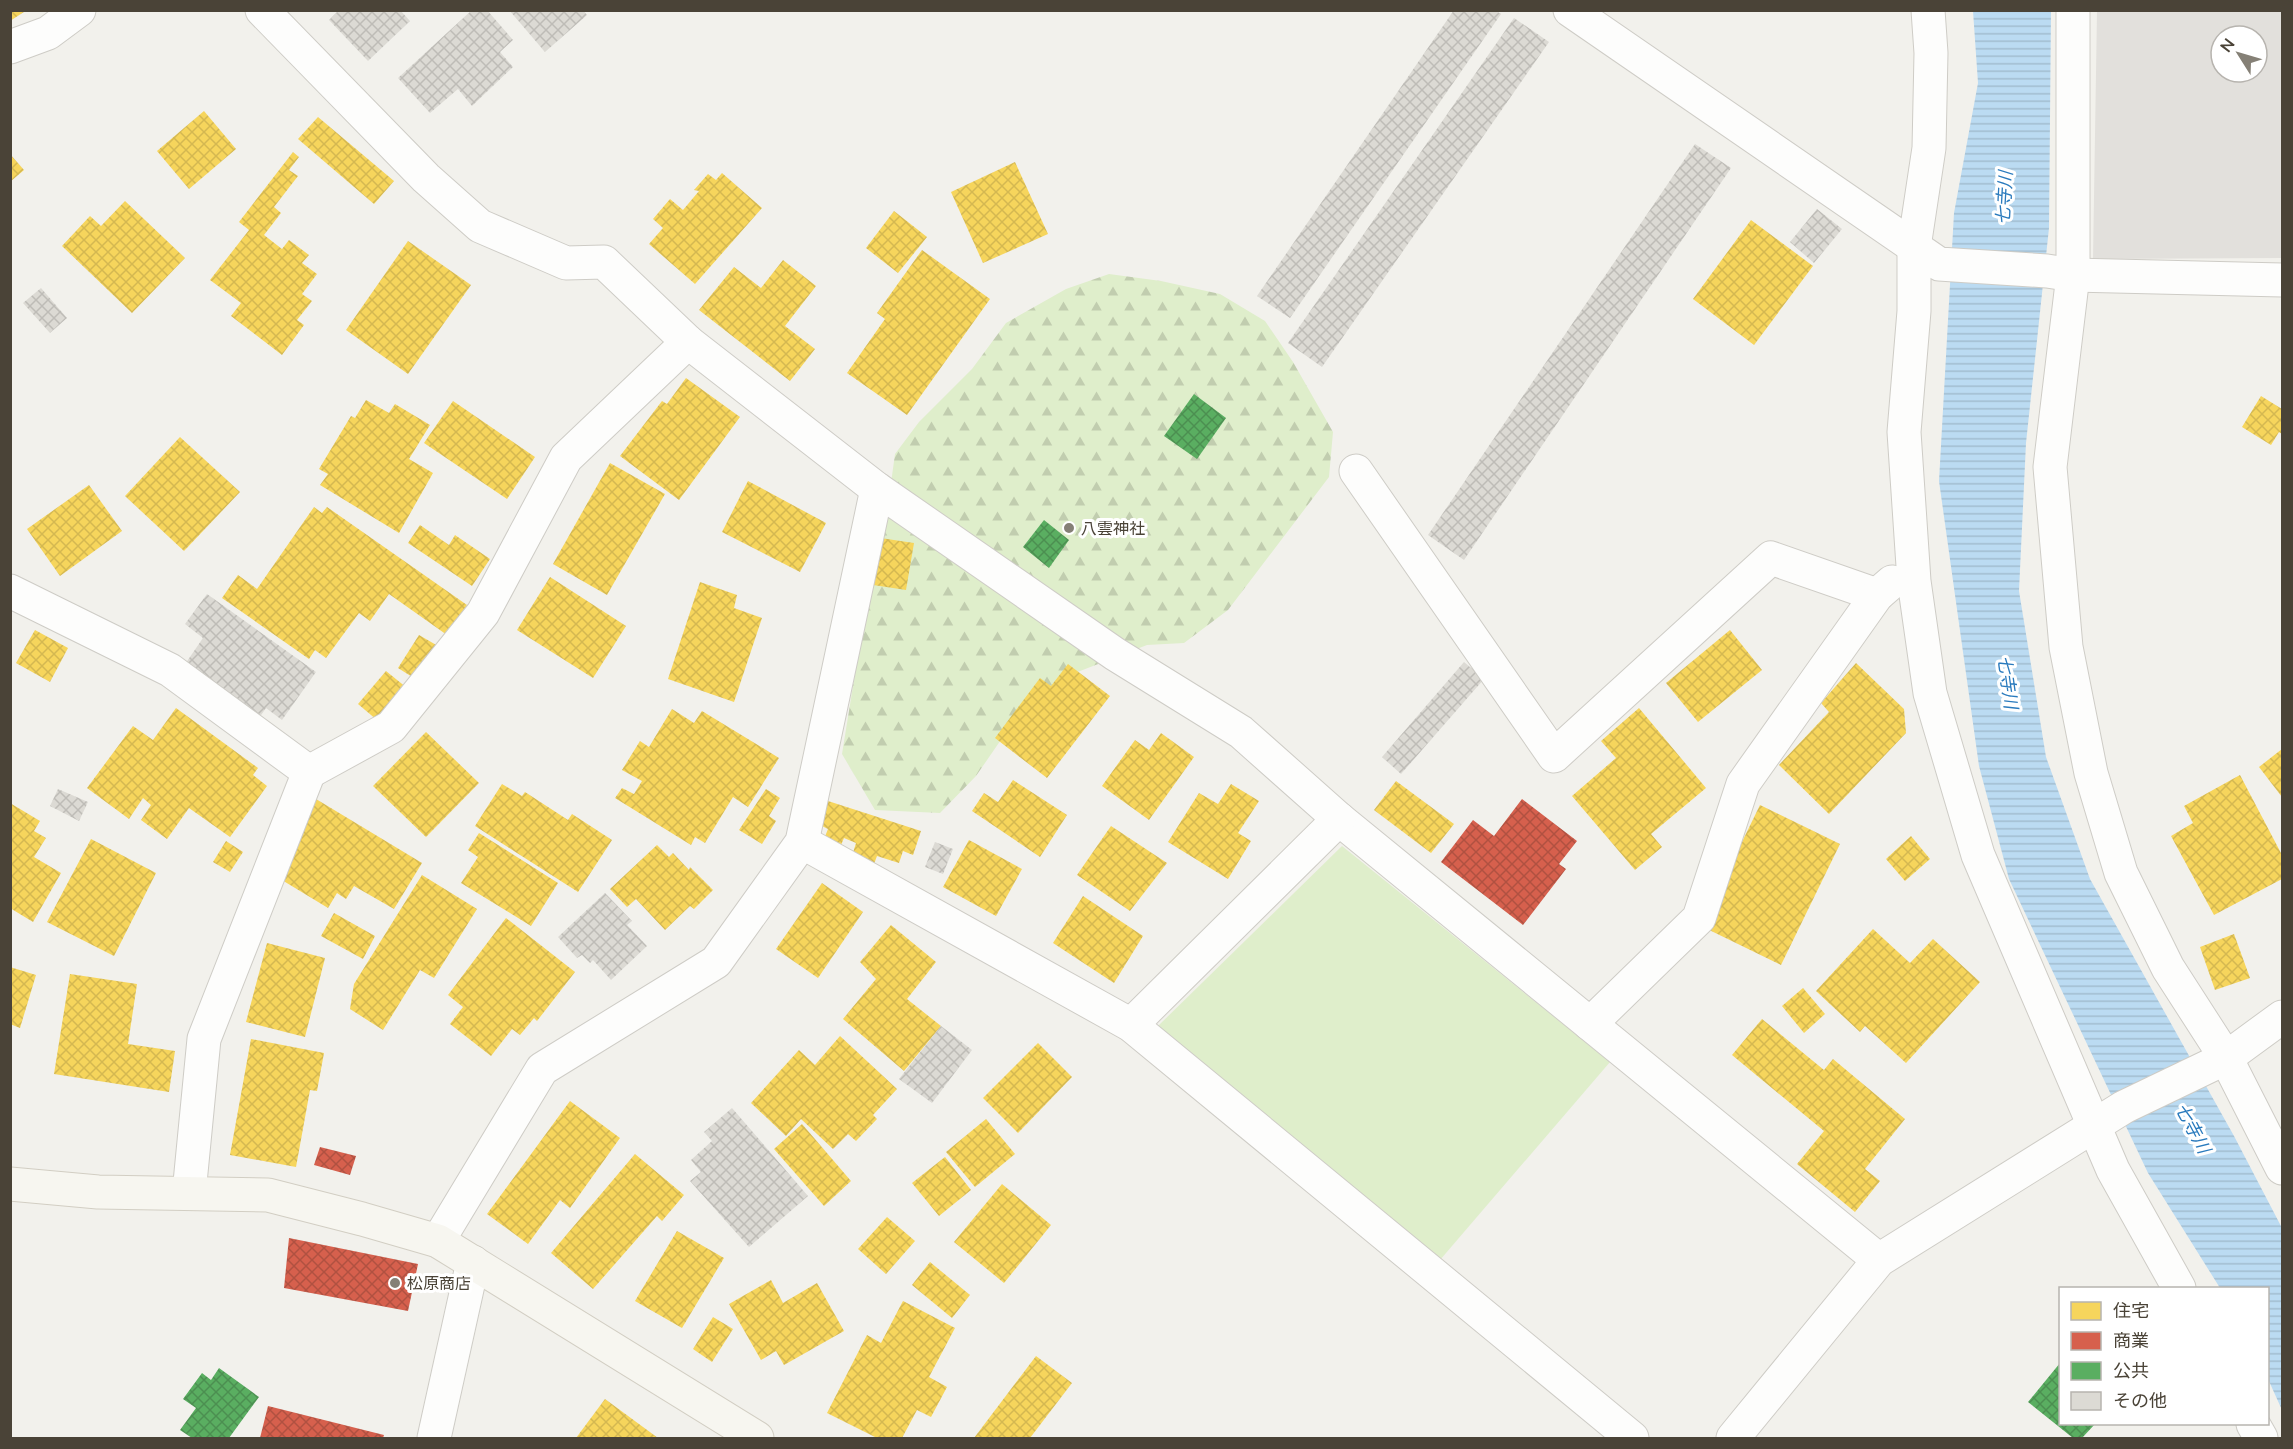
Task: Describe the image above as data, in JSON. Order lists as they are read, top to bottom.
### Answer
{
  "water": ["七寺川"],
  "places": ["八雲神社", "松原商店"],
  "legend": [
    "住宅",
    "商業",
    "公共",
    "その他"
  ],
  "north": "top left"
}
